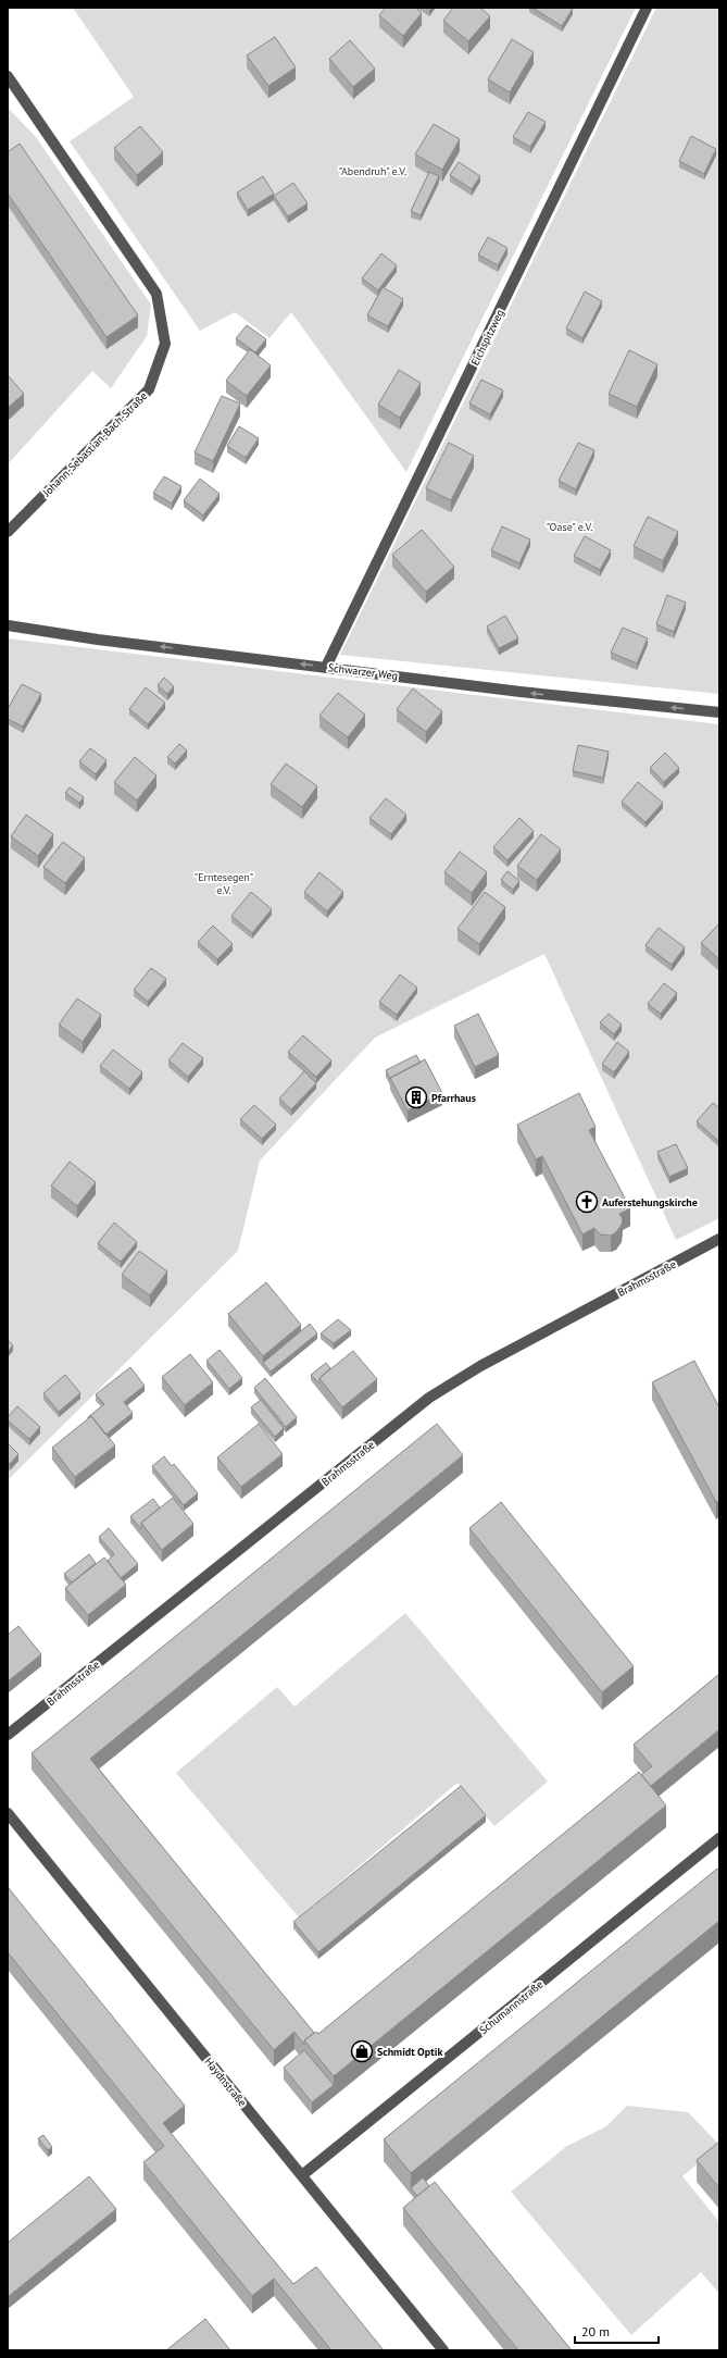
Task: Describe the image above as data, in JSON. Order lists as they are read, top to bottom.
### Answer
{
  "streets": {
    "street": [
      "Eichspitzweg",
      "Johann-Sebastian-Bach-Straße",
      "Schwarzer Weg",
      "Brahmsstraße",
      "Schumannstraße",
      "Haydnstraße"
    ]
  },
  "crossings": [
    ["Eichspitzweg", "Schwarzer Weg"],
    ["Schumannstraße", "Haydnstraße"]
  ],
  "one_way": ["Schwarzer Weg"],
  "parks": ["\"Abendruh\" e.V.", "\"Oase\" e.V.", "\"Erntesegen\" e.V."],
  "places": {
    "building": ["Pfarrhaus"],
    "church": ["Auferstehungskirche"],
    "shop": ["Schmidt Optik"]
  },
  "scale_bar": "20 m"
}
